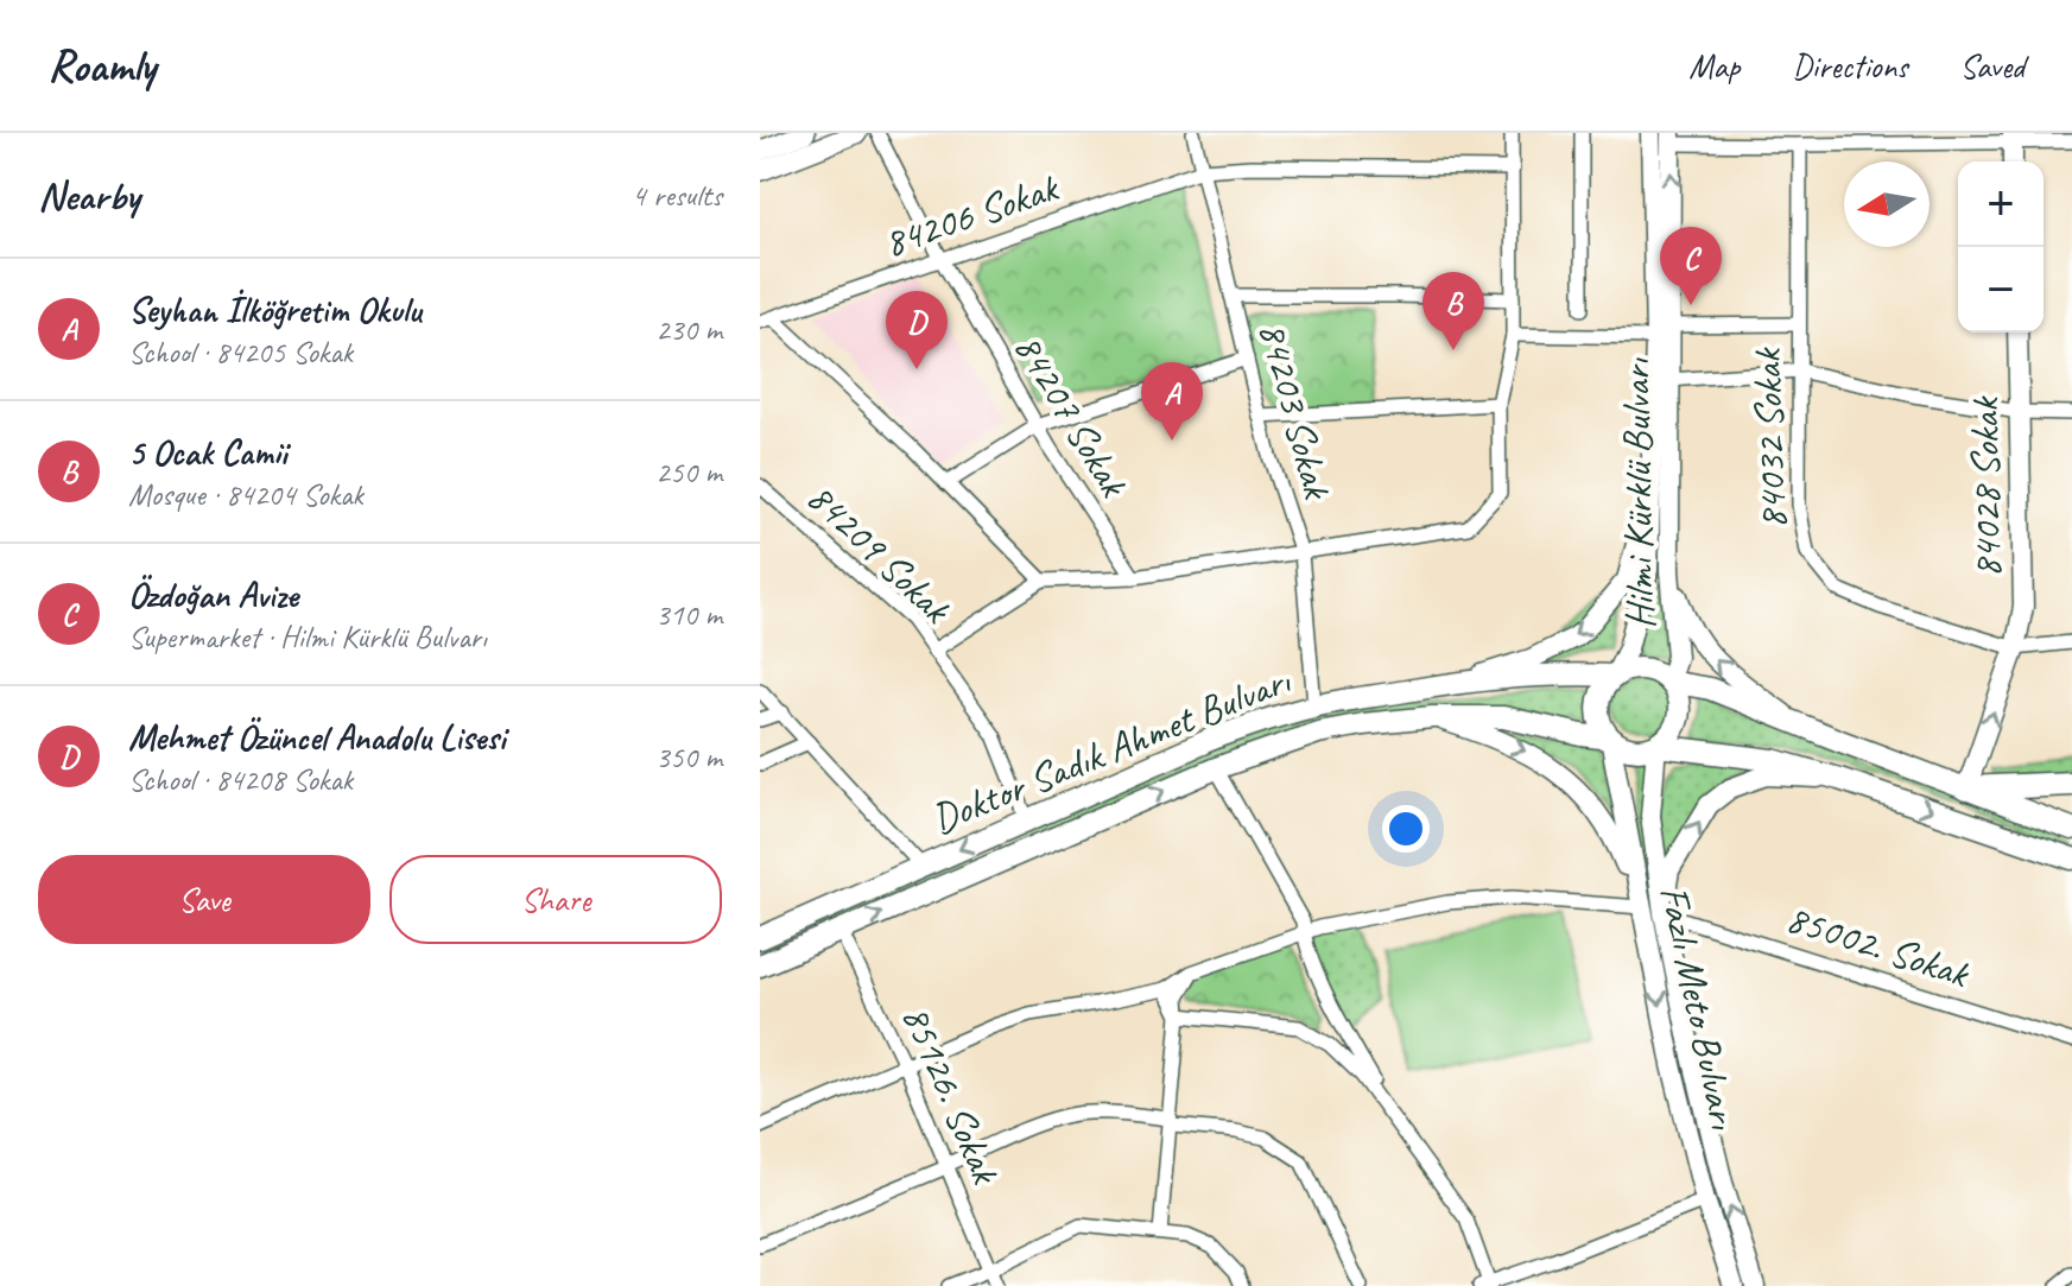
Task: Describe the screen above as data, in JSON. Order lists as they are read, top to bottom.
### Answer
{
  "streets": {
    "main road": [
      "84028 Sokak",
      "Hilmi Kürklü Bulvarı",
      "Doktor Sadık Ahmet Bulvarı",
      "Fazlı Meto Bulvarı"
    ],
    "street": [
      "84206 Sokak",
      "84203 Sokak",
      "84207 Sokak",
      "84032 Sokak",
      "84209 Sokak",
      "85002. Sokak",
      "85126. Sokak"
    ]
  },
  "crossings": [
    ["84206 Sokak", "84203 Sokak"],
    ["84206 Sokak", "84207 Sokak"],
    ["84203 Sokak", "Doktor Sadık Ahmet Bulvarı"],
    ["84032 Sokak", "84028 Sokak"],
    ["Hilmi Kürklü Bulvarı", "Doktor Sadık Ahmet Bulvarı"],
    ["Hilmi Kürklü Bulvarı", "Fazlı Meto Bulvarı"],
    ["84209 Sokak", "Doktor Sadık Ahmet Bulvarı"],
    ["Doktor Sadık Ahmet Bulvarı", "Fazlı Meto Bulvarı"],
    ["Doktor Sadık Ahmet Bulvarı", "85126. Sokak"],
    ["85002. Sokak", "Fazlı Meto Bulvarı"]
  ],
  "north": "left",
  "page": {
    "header": "Roamly",
    "nav": ["Map", "Directions", "Saved"],
    "heading": ["Nearby", "4 results"],
    "map_buttons": ["+", "−"],
    "pins": [
      "C",
      "B",
      "D",
      "A"
    ],
    "list": [
      {
        "mark": "A",
        "name": "Seyhan İlköğretim Okulu",
        "note": "School · 84205 Sokak",
        "value": "230 m"
      },
      {
        "mark": "B",
        "name": "5 Ocak Camii",
        "note": "Mosque · 84204 Sokak",
        "value": "250 m"
      },
      {
        "mark": "C",
        "name": "Özdoğan Avize",
        "note": "Supermarket · Hilmi Kürklü Bulvarı",
        "value": "310 m"
      },
      {
        "mark": "D",
        "name": "Mehmet Özüncel Anadolu Lisesi",
        "note": "School · 84208 Sokak",
        "value": "350 m"
      }
    ],
    "buttons": ["Save", "Share"]
  }
}
